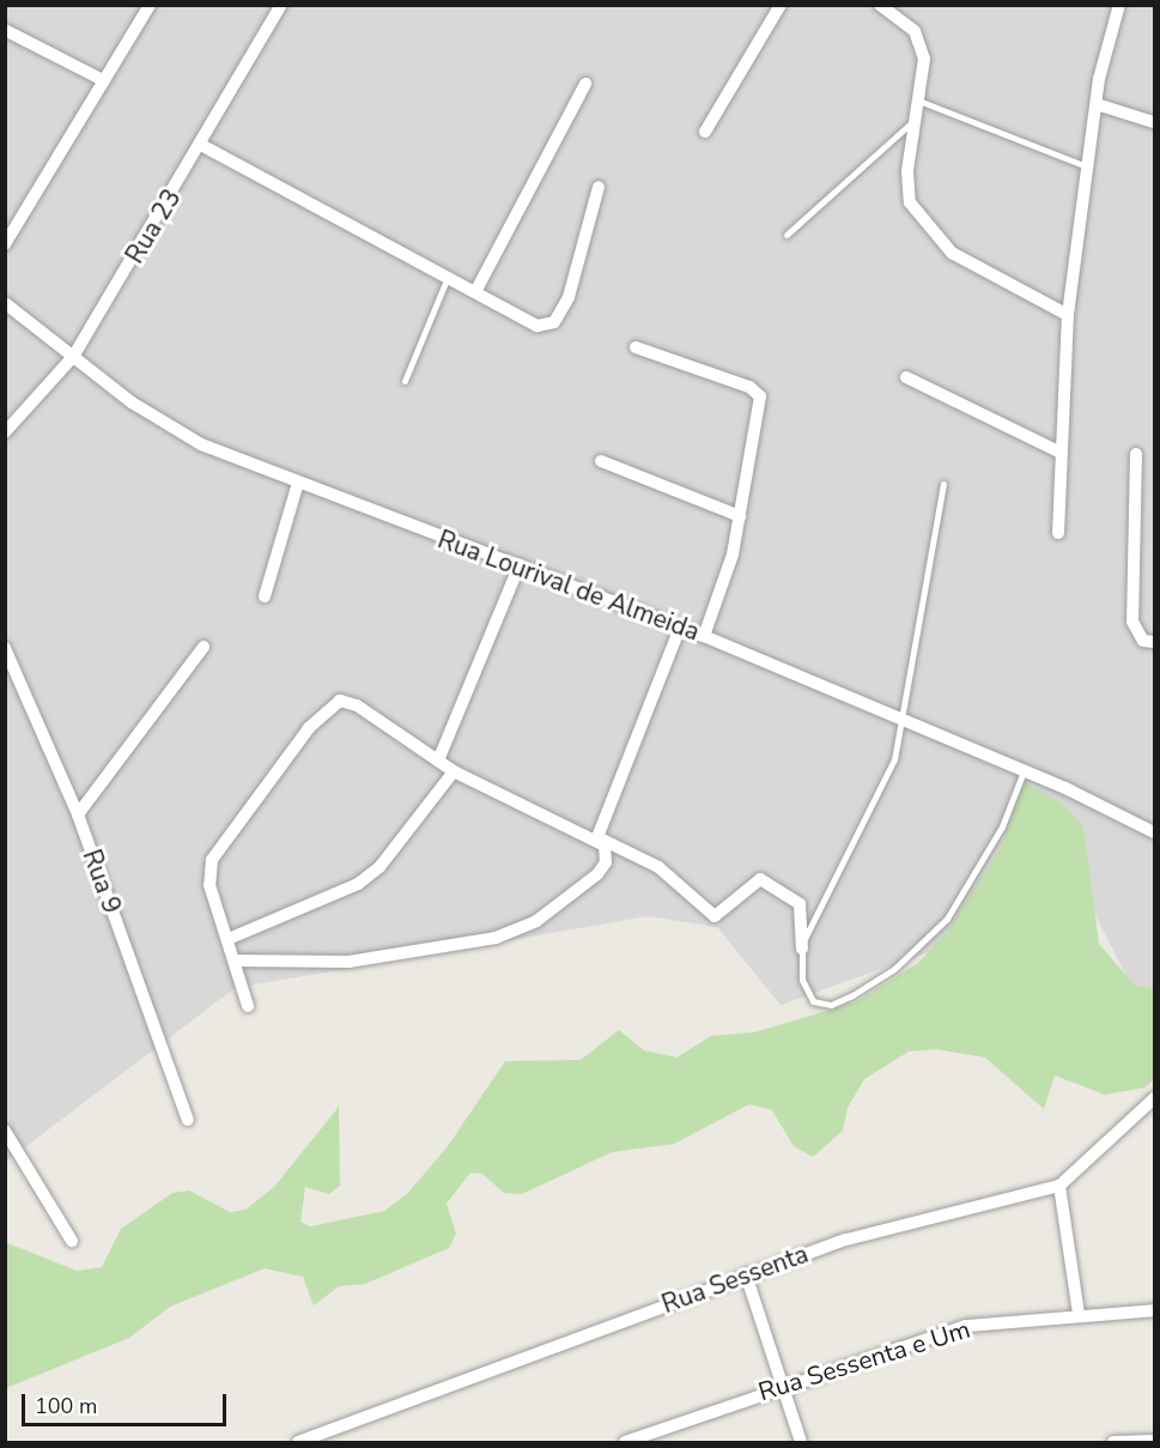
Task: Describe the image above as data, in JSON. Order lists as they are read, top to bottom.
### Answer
{
  "streets": {
    "street": [
      "Rua 23",
      "Rua Lourival de Almeida",
      "Rua 9",
      "Rua Sessenta",
      "Rua Sessenta e Um"
    ]
  },
  "crossings": [
    ["Rua 23", "Rua Lourival de Almeida"]
  ],
  "scale_bar": "100 m"
}
